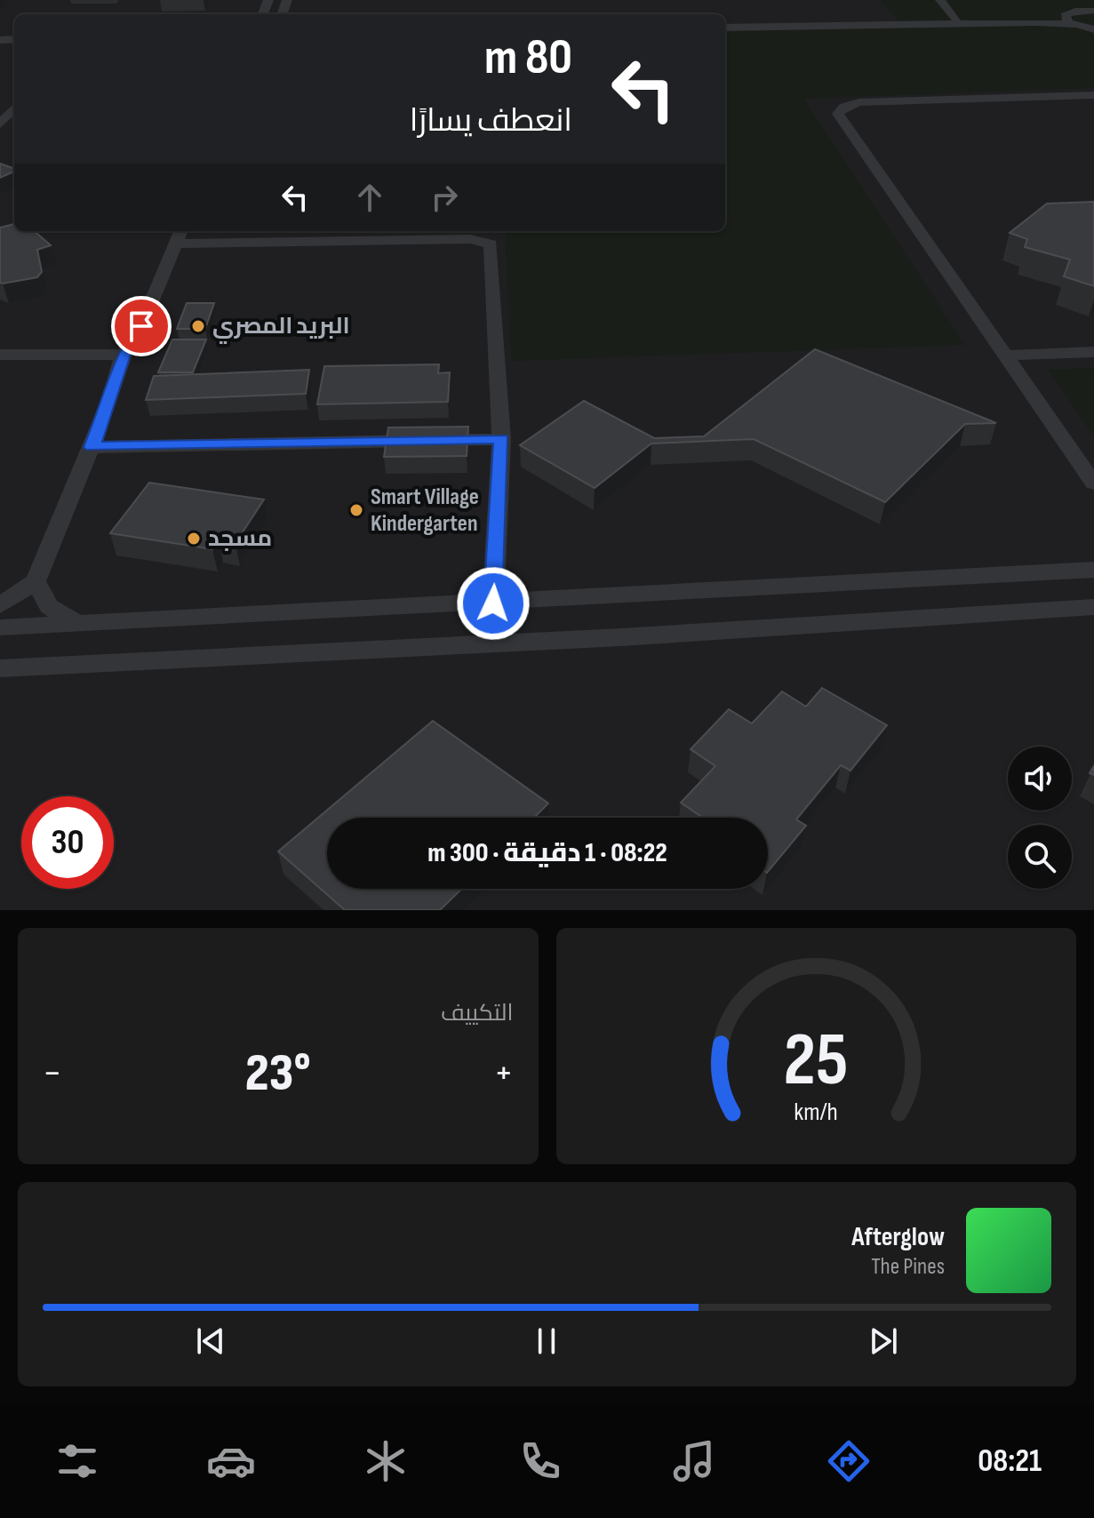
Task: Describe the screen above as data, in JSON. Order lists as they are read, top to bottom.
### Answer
{
  "places": ["البريد المصري", "Smart Village Kindergarten", "مسجد"],
  "page": {
    "turn": ["80 m", "انعطف يسارًا"],
    "limit": "30",
    "trip": "08:22 · 1 دقيقة · 300 m",
    "tile": "التكييف",
    "heat": ["−", "23°", "+"],
    "song": ["Afterglow", "The Pines"],
    "tabs": "08:21",
    "gauge": ["25", "km/h"]
  }
}
